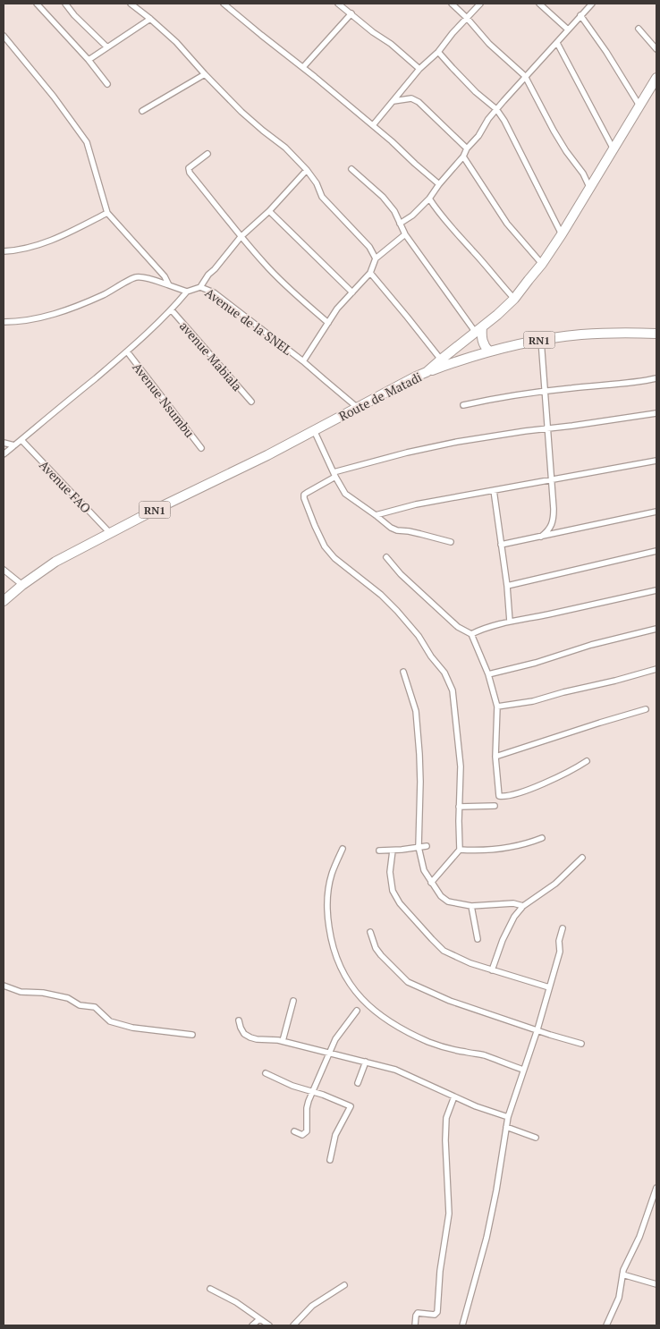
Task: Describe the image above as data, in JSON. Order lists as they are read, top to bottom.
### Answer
{
  "streets": {
    "highway": ["RN1", "Route de Matadi"],
    "street": [
      "Avenue de la SNEL",
      "avenue Mabiala",
      "Avenue Nsumbu",
      "Avenue FAO"
    ]
  },
  "crossings": [
    ["Avenue de la SNEL", "Route de Matadi"],
    ["RN1", "Route de Matadi"],
    ["Route de Matadi", "Avenue FAO"]
  ]
}
